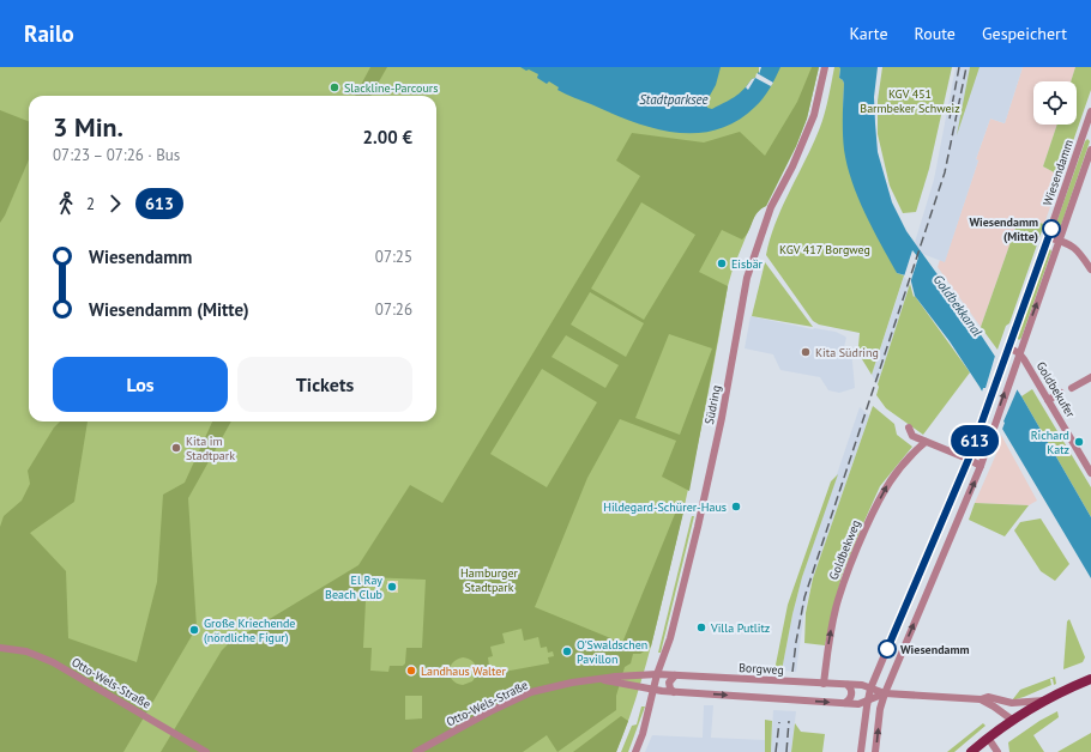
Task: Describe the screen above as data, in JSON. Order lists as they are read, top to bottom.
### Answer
{
  "streets": {
    "street": [
      "Wiesendamm",
      "Goldbekufer",
      "Südring",
      "Goldbekweg",
      "Borgweg",
      "Otto-Wels-Straße"
    ]
  },
  "crossings": [
    ["Wiesendamm", "Goldbekufer"],
    ["Wiesendamm", "Borgweg"],
    ["Südring", "Borgweg"],
    ["Südring", "Otto-Wels-Straße"],
    ["Goldbekweg", "Borgweg"],
    ["Borgweg", "Otto-Wels-Straße"]
  ],
  "one_way": ["Goldbekweg"],
  "water": ["Stadtparksee", "Goldbekkanal"],
  "parks": ["KGV 451 Barmbeker Schweiz", "KGV 417 Borgweg", "Hamburger Stadtpark"],
  "places": [
    "Slackline-Parcours",
    "Wiesendamm (Mitte)",
    "Eisbär",
    "Kita Südring",
    "Richard Katz",
    "Kita im Stadtpark",
    "Hildegard-Schürer-Haus",
    "El Ray Beach Club",
    "Villa Putlitz",
    "Große Kriechende (nördliche Figur)",
    "Wiesendamm",
    "O'Swaldschen Pavillon",
    "Landhaus Walter"
  ],
  "lines": ["bus line 613"],
  "page": {
    "header": "Railo",
    "nav": ["Karte", "Route", "Gespeichert"],
    "on_map": "613",
    "heading": ["3 Min.", "07:23 – 07:26 · Bus", "2.00 €"],
    "legs": ["2", "613"],
    "list": [
      {
        "name": "Wiesendamm",
        "value": "07:25"
      },
      {
        "name": "Wiesendamm (Mitte)",
        "value": "07:26"
      }
    ],
    "buttons": ["Los", "Tickets"]
  }
}
